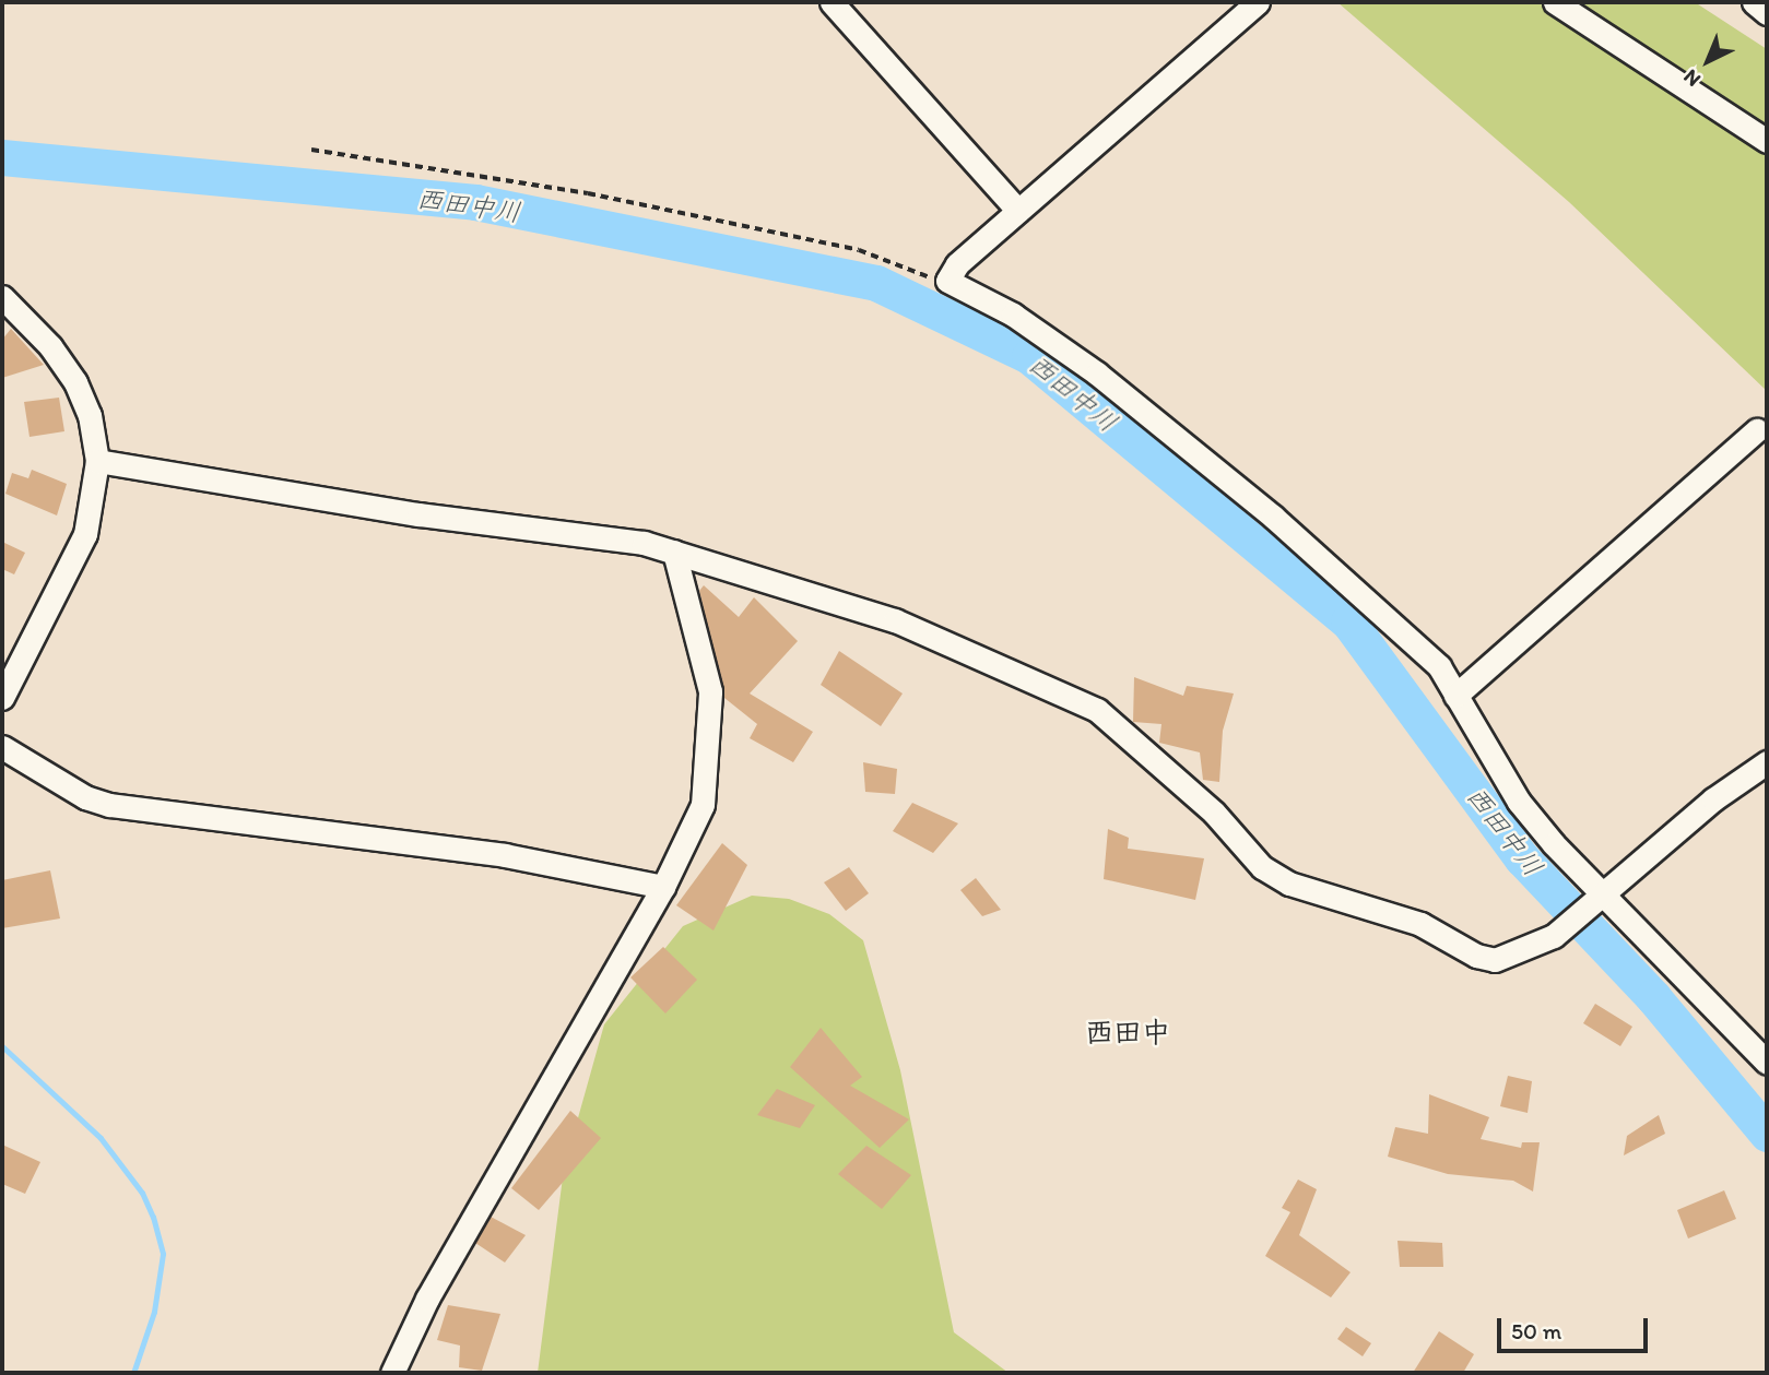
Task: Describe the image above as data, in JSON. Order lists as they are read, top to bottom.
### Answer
{
  "districts": ["西田中"],
  "water": ["西田中川"],
  "scale_bar": "50 m",
  "north": "bottom left"
}
